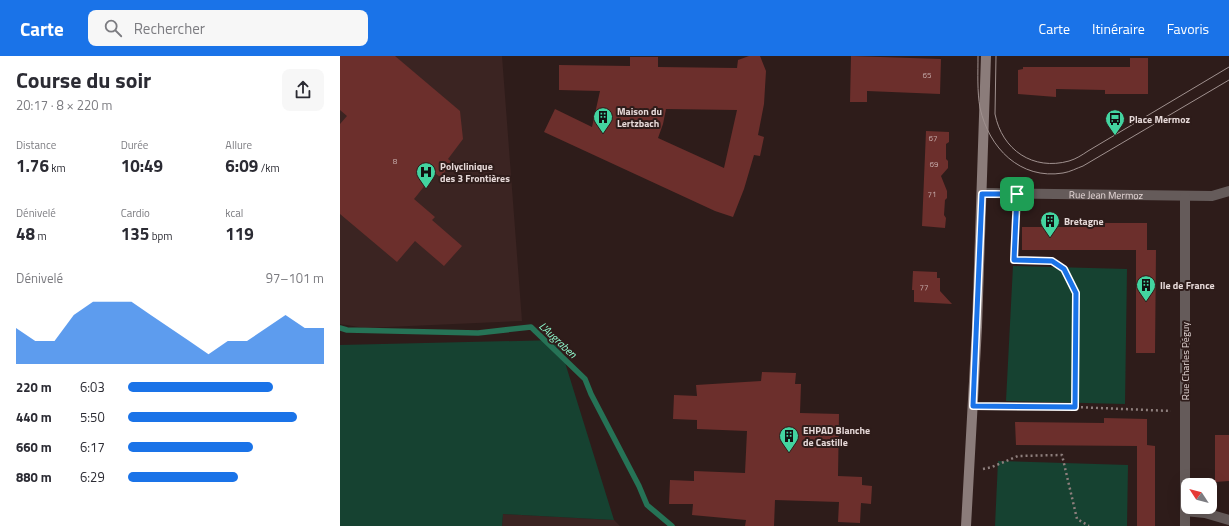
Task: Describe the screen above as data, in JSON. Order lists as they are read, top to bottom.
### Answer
{
  "streets": {
    "street": ["Rue Jean Mermoz", "Rue Charles Péguy"]
  },
  "crossings": [
    ["Rue Jean Mermoz", "Rue Charles Péguy"]
  ],
  "water": ["L'Augraben"],
  "places": {
    "building": [
      "Maison du Lertzbach",
      "Bretagne",
      "Ile de France",
      "EHPAD Blanche de Castille"
    ],
    "bus stop": ["Place Mermoz"],
    "hospital": ["Polyclinique des 3 Frontières"]
  },
  "house_numbers": [
    "65",
    "67",
    "8",
    "69",
    "71",
    "77"
  ],
  "north": "top left",
  "page": {
    "header": "Carte",
    "search": "Rechercher",
    "nav": ["Carte", "Itinéraire", "Favoris"],
    "heading": ["Course du soir", "20:17 · 8 × 220 m"],
    "stats": [
      ["Distance", "1.76 km"],
      ["Durée", "10:49"],
      ["Allure", "6:09 /km"],
      ["Dénivelé", "48 m"],
      ["Cardio", "135 bpm"],
      ["kcal", "119"]
    ],
    "chart": ["Dénivelé", "97–101 m"],
    "list": [
      {
        "name": "220 m",
        "note": "6:03"
      },
      {
        "name": "440 m",
        "note": "5:50"
      },
      {
        "name": "660 m",
        "note": "6:17"
      },
      {
        "name": "880 m",
        "note": "6:29"
      }
    ]
  }
}
